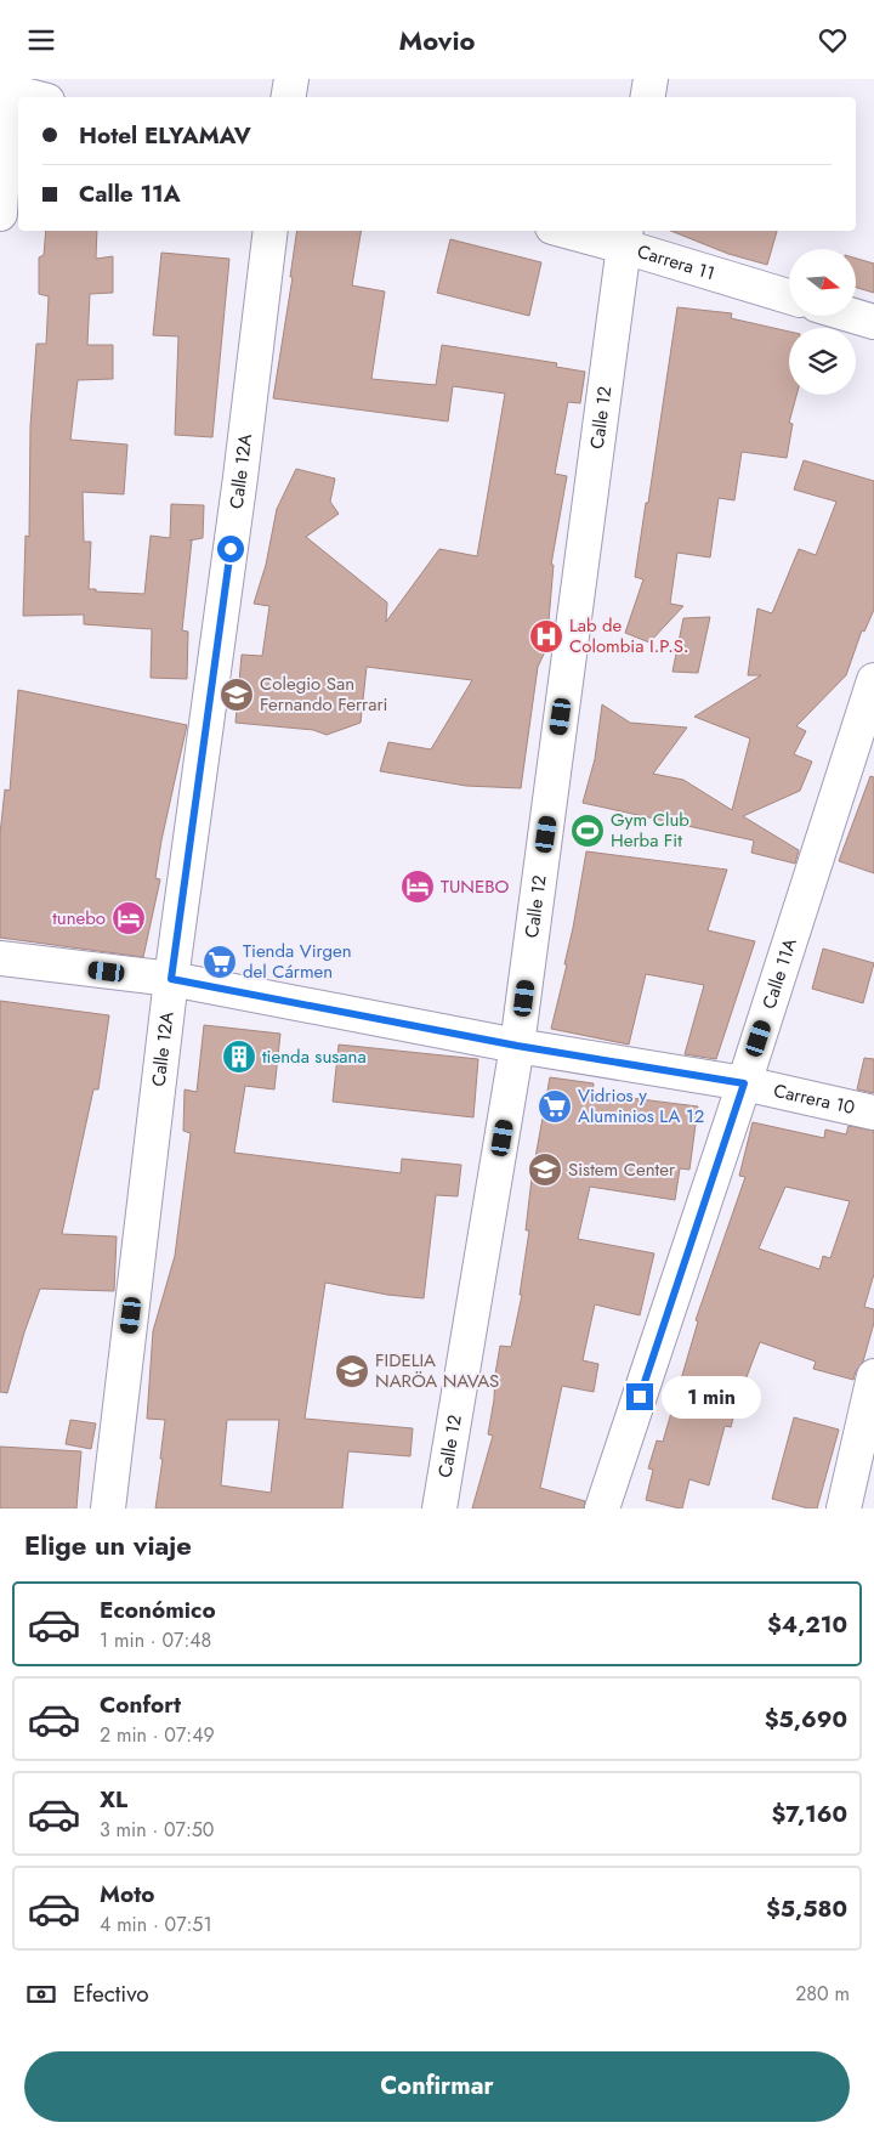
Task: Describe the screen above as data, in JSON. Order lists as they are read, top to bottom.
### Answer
{
  "streets": {
    "street": [
      "Carrera 11",
      "Calle 12",
      "Calle 12A",
      "Calle 11A",
      "Carrera 10"
    ]
  },
  "crossings": [
    ["Carrera 11", "Calle 12"],
    ["Calle 12", "Carrera 10"],
    ["Calle 12A", "Carrera 10"],
    ["Calle 11A", "Carrera 10"]
  ],
  "places": {
    "hospital": ["Lab de Colombia I.P.S."],
    "school or university": ["Colegio San Fernando Ferrari", "Sistem Center", "FIDELIA NARÖA NAVAS"],
    "sports": ["Gym Club Herba Fit"],
    "hotel": ["TUNEBO", "tunebo"],
    "supermarket": ["Tienda Virgen del Cármen", "Vidrios y Aluminios LA 12"],
    "building": ["tienda susana"]
  },
  "north": "right",
  "page": {
    "header": "Movio",
    "banner": ["Hotel ELYAMAV", "Calle 11A"],
    "bubble": "1 min",
    "heading": "Elige un viaje",
    "list": [
      {
        "name": "Económico",
        "note": "1 min · 07:48",
        "value": "$4,210"
      },
      {
        "name": "Confort",
        "note": "2 min · 07:49",
        "value": "$5,690"
      },
      {
        "name": "XL",
        "note": "3 min · 07:50",
        "value": "$7,160"
      },
      {
        "name": "Moto",
        "note": "4 min · 07:51",
        "value": "$5,580"
      }
    ],
    "pay": ["Efectivo", "280 m"],
    "buttons": "Confirmar"
  }
}
